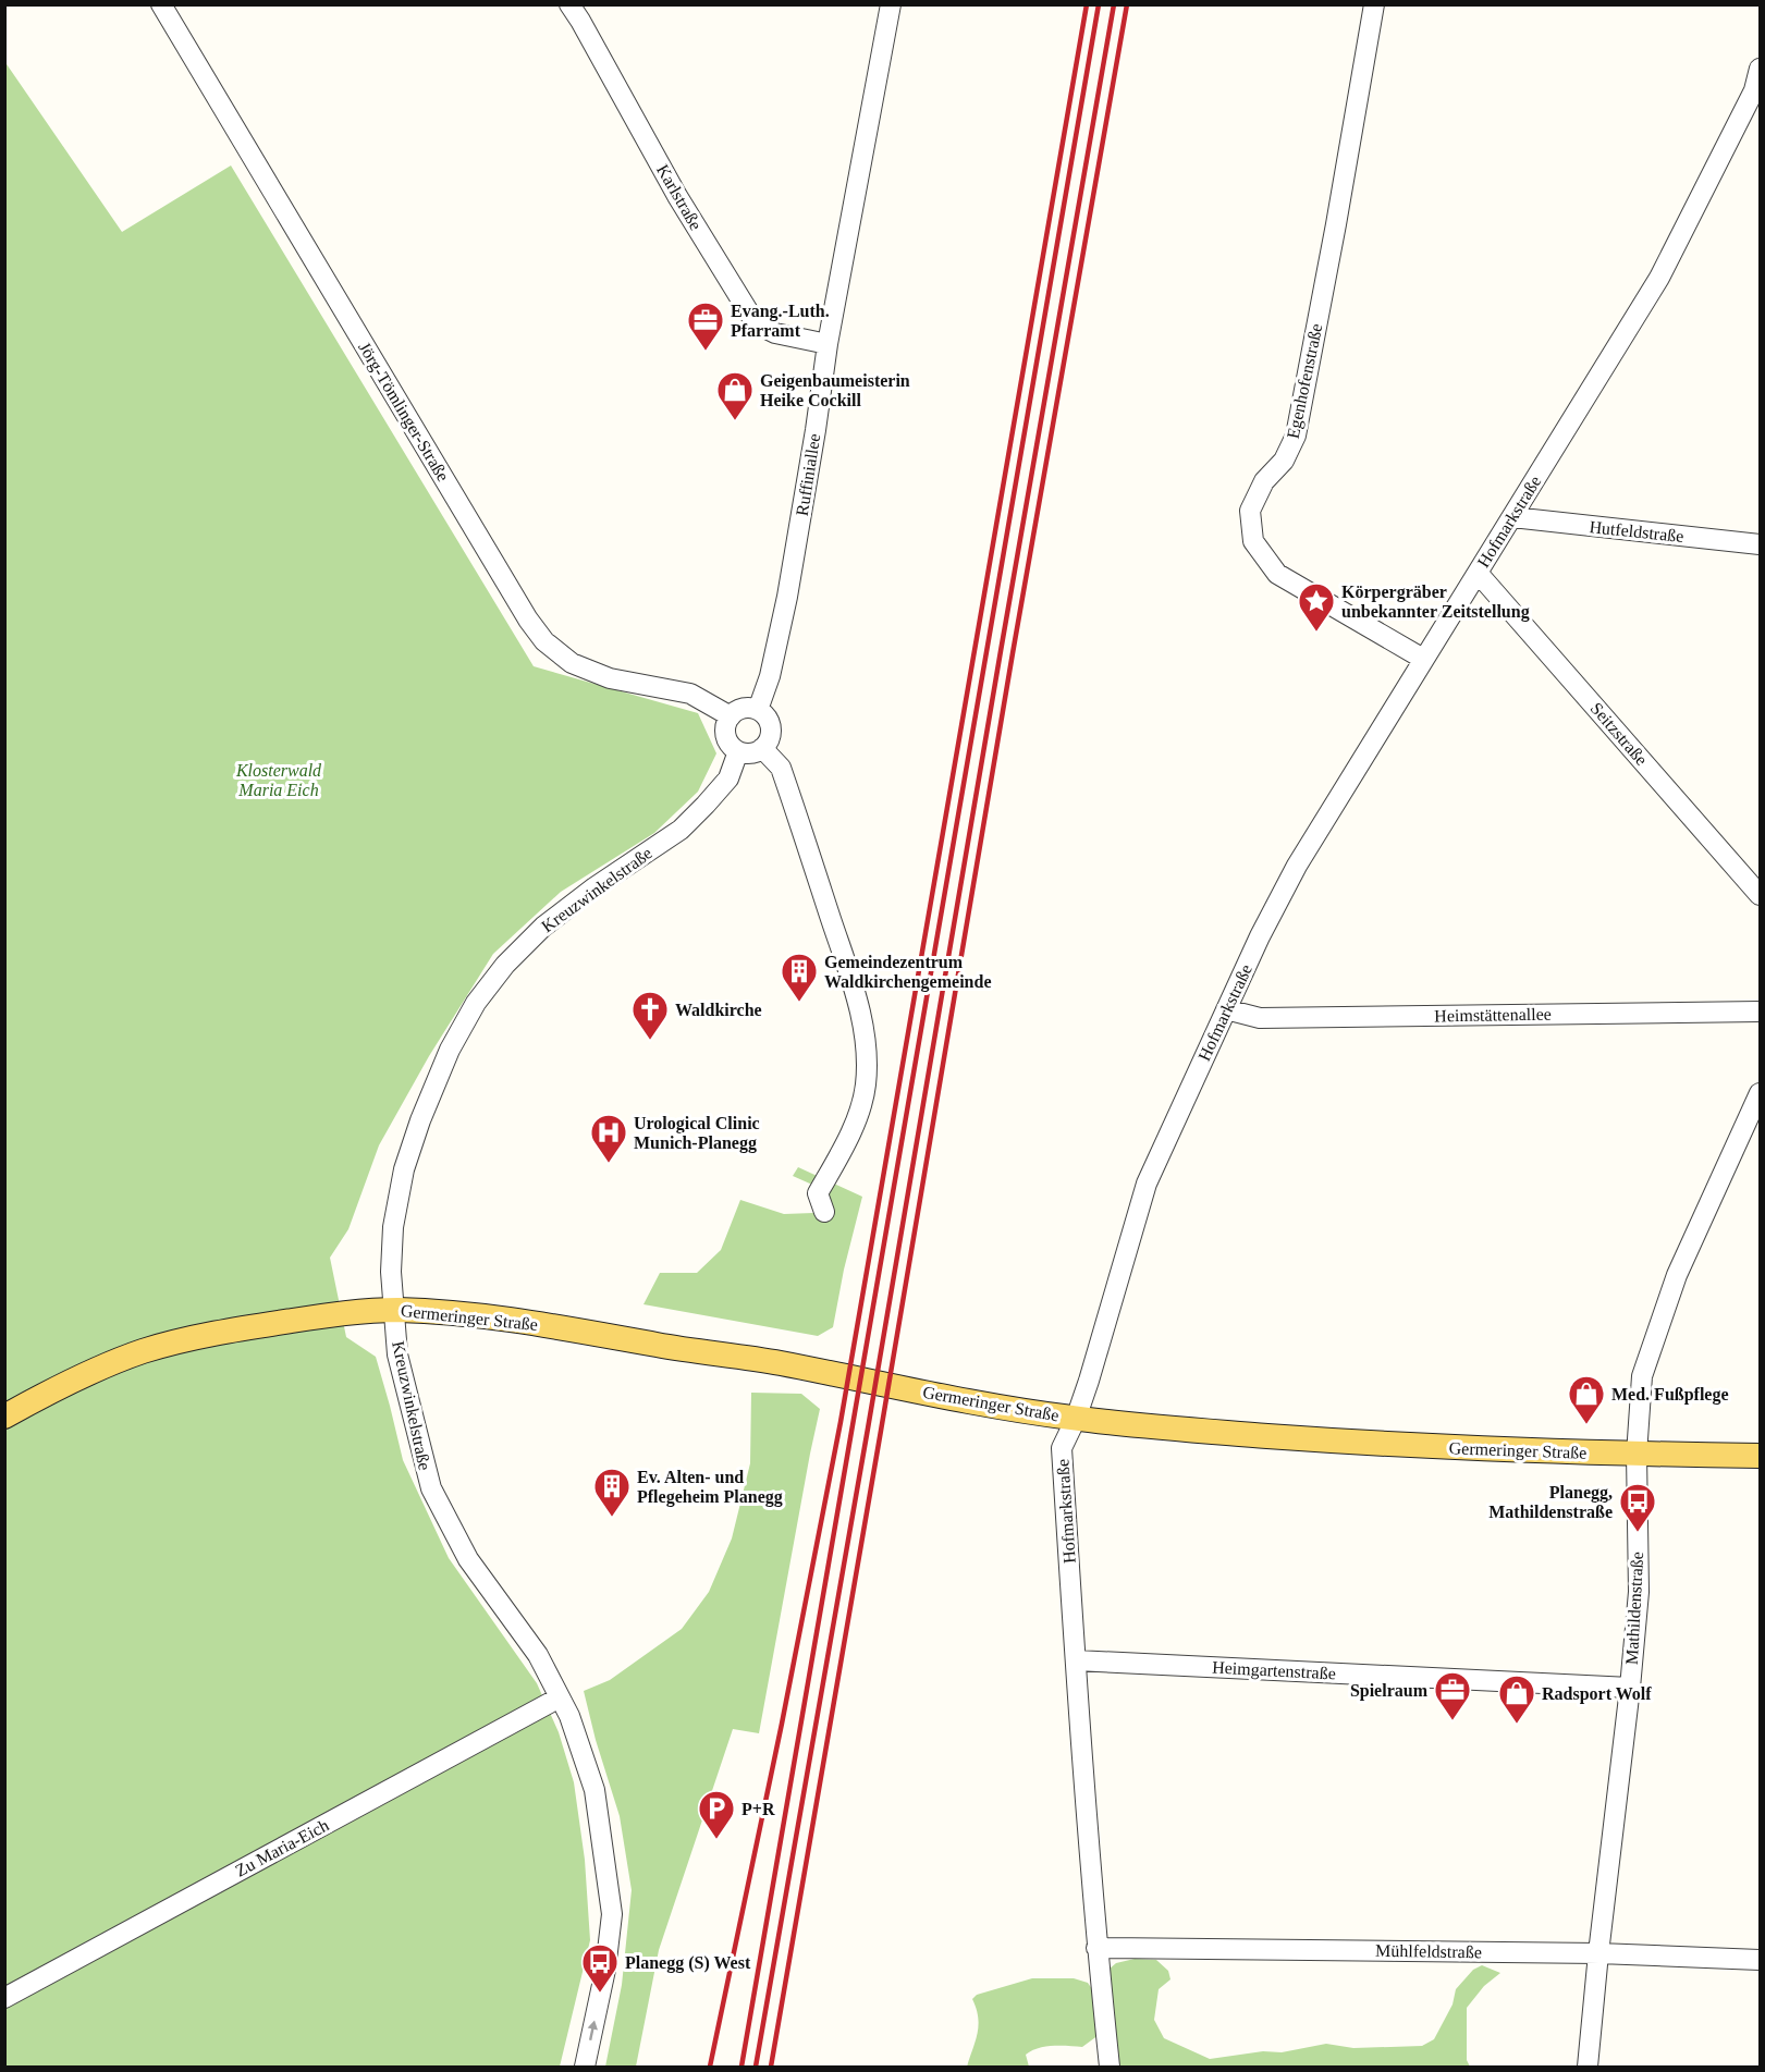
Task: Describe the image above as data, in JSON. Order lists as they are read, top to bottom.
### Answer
{
  "streets": {
    "main road": ["Germeringer Straße"],
    "street": [
      "Karlstraße",
      "Egenhofenstraße",
      "Jörg-Tömlinger-Straße",
      "Ruffiniallee",
      "Hofmarkstraße",
      "Hutfeldstraße",
      "Seitzstraße",
      "Kreuzwinkelstraße",
      "Heimstättenallee",
      "Mathildenstraße",
      "Heimgartenstraße",
      "Zu Maria-Eich",
      "Mühlfeldstraße"
    ]
  },
  "crossings": [
    ["Karlstraße", "Ruffiniallee"],
    ["Egenhofenstraße", "Hofmarkstraße"],
    ["Jörg-Tömlinger-Straße", "Ruffiniallee"],
    ["Jörg-Tömlinger-Straße", "Kreuzwinkelstraße"],
    ["Ruffiniallee", "Kreuzwinkelstraße"],
    ["Hofmarkstraße", "Hutfeldstraße"],
    ["Hofmarkstraße", "Seitzstraße"],
    ["Hofmarkstraße", "Heimstättenallee"],
    ["Hofmarkstraße", "Germeringer Straße"],
    ["Hofmarkstraße", "Heimgartenstraße"],
    ["Hofmarkstraße", "Mühlfeldstraße"],
    ["Kreuzwinkelstraße", "Germeringer Straße"],
    ["Kreuzwinkelstraße", "Zu Maria-Eich"],
    ["Germeringer Straße", "Mathildenstraße"],
    ["Mathildenstraße", "Heimgartenstraße"],
    ["Mathildenstraße", "Mühlfeldstraße"]
  ],
  "parks": ["Klosterwald Maria Eich"],
  "places": {
    "office": ["Evang.-Luth. Pfarramt", "Spielraum"],
    "shop": ["Geigenbaumeisterin Heike Cockill", "Med. Fußpflege", "Radsport Wolf"],
    "place": ["Körpergräber unbekannter Zeitstellung"],
    "building": ["Gemeindezentrum Waldkirchengemeinde", "Ev. Alten- und Pflegeheim Planegg"],
    "church": ["Waldkirche"],
    "hospital": ["Urological Clinic Munich-Planegg"],
    "bus stop": ["Planegg, Mathildenstraße", "Planegg (S) West"],
    "parking": ["P+R"]
  }
}
